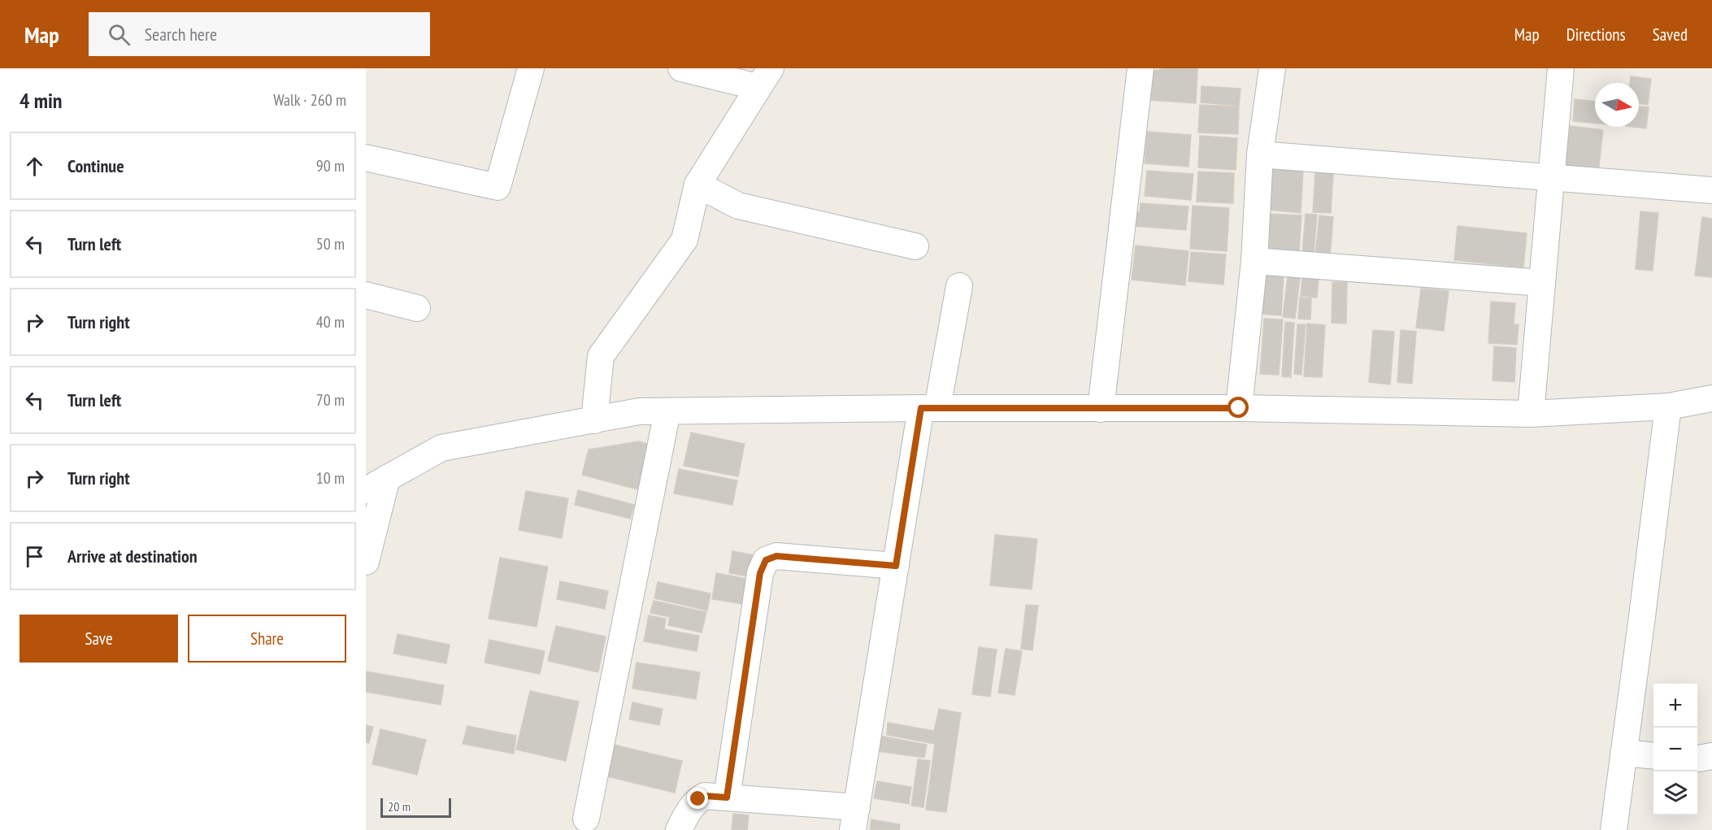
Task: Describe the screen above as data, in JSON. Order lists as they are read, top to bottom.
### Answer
{
  "scale_bar": "20 m",
  "north": "right",
  "page": {
    "header": "Map",
    "search": "Search here",
    "nav": ["Map", "Directions", "Saved"],
    "heading": ["4 min", "Walk · 260 m"],
    "list": [
      ["Continue", "90 m"],
      ["Turn left", "50 m"],
      ["Turn right", "40 m"],
      ["Turn left", "70 m"],
      ["Turn right", "10 m"],
      "Arrive at destination"
    ],
    "buttons": ["Save", "Share"],
    "map_buttons": ["+", "−"],
    "scale": "20 m"
  }
}
